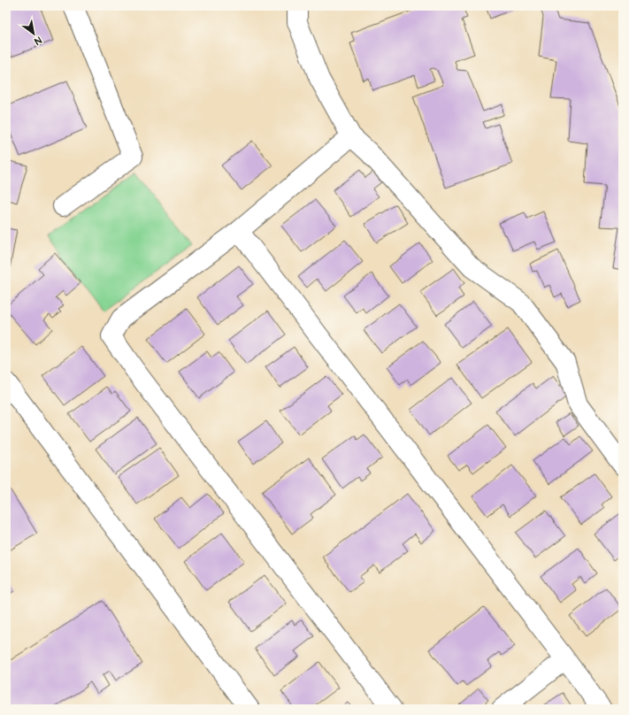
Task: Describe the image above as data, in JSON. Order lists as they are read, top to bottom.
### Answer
{
  "north": "bottom right"
}
